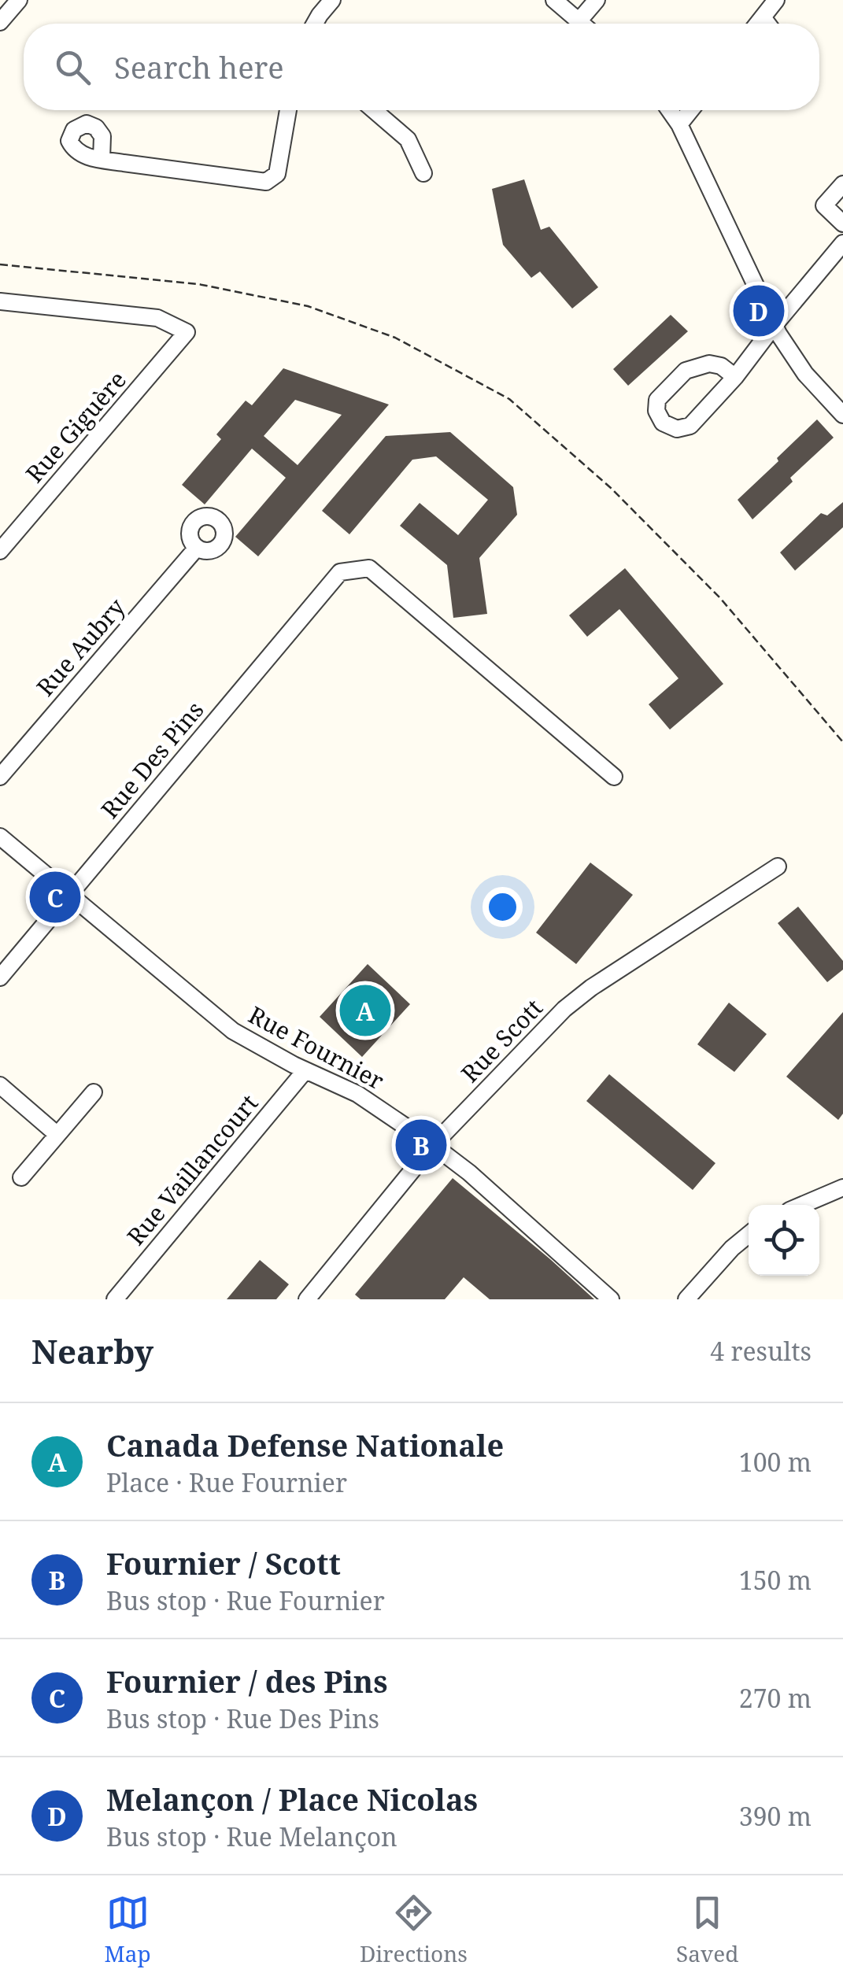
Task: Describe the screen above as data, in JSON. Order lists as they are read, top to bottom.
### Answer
{
  "streets": {
    "street": [
      "Rue Giguère",
      "Rue Aubry",
      "Rue Des Pins",
      "Rue Scott",
      "Rue Fournier",
      "Rue Vaillancourt"
    ]
  },
  "crossings": [
    ["Rue Des Pins", "Rue Fournier"],
    ["Rue Scott", "Rue Fournier"],
    ["Rue Fournier", "Rue Vaillancourt"]
  ],
  "page": {
    "search": "Search here",
    "pins": [
      "D",
      "C",
      "A",
      "B"
    ],
    "heading": ["Nearby", "4 results"],
    "list": [
      {
        "mark": "A",
        "name": "Canada Defense Nationale",
        "note": "Place · Rue Fournier",
        "value": "100 m"
      },
      {
        "mark": "B",
        "name": "Fournier / Scott",
        "note": "Bus stop · Rue Fournier",
        "value": "150 m"
      },
      {
        "mark": "C",
        "name": "Fournier / des Pins",
        "note": "Bus stop · Rue Des Pins",
        "value": "270 m"
      },
      {
        "mark": "D",
        "name": "Melançon / Place Nicolas",
        "note": "Bus stop · Rue Melançon",
        "value": "390 m"
      }
    ],
    "nav": ["Map", "Directions", "Saved"]
  }
}
